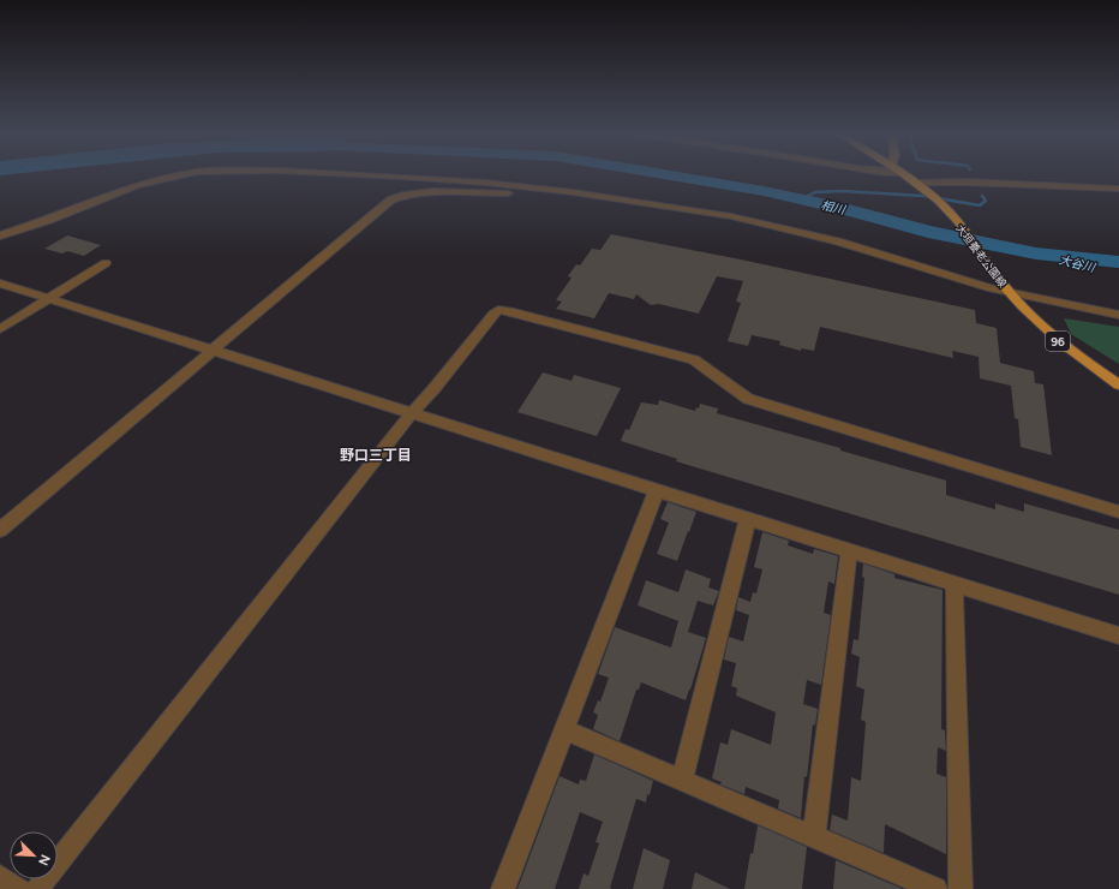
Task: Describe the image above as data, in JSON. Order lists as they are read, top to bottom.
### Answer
{
  "streets": {
    "main road": ["大垣養老公園線", "96"]
  },
  "districts": ["野口三丁目"],
  "water": ["相川", "大谷川"],
  "north": "bottom right"
}
